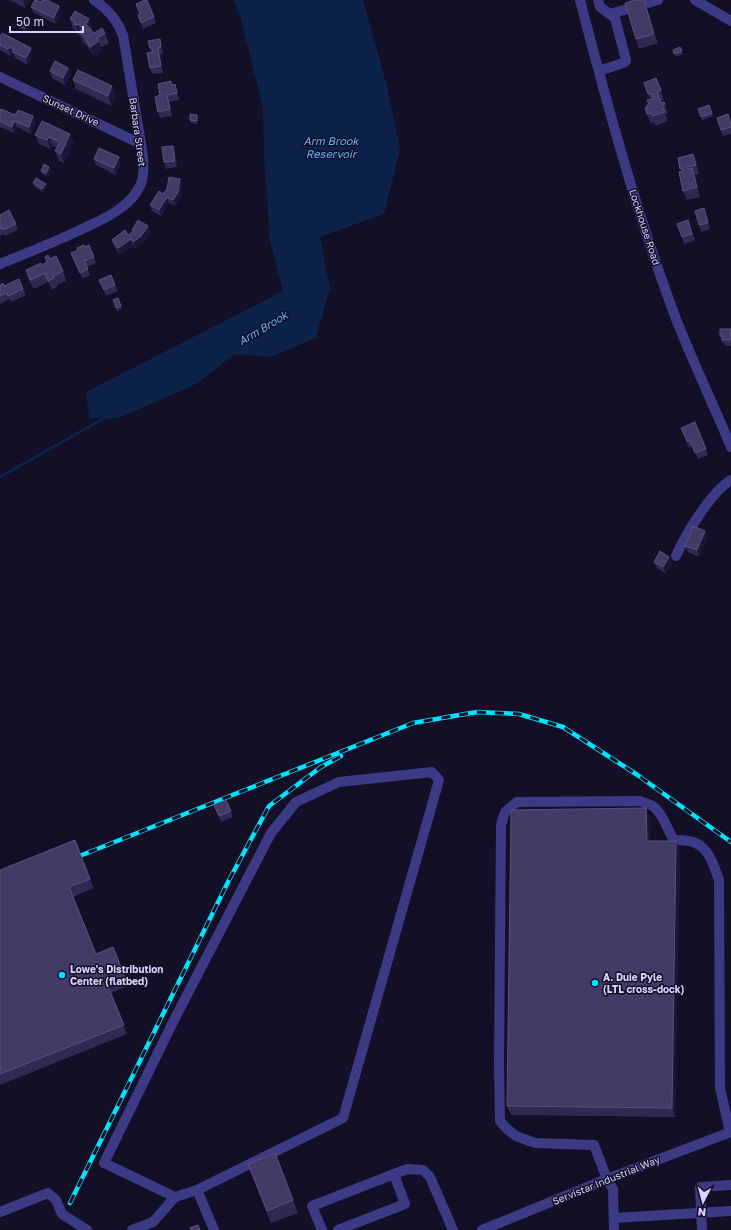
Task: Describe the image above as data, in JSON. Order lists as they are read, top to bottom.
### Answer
{
  "streets": {
    "street": [
      "Sunset Drive",
      "Barbara Street",
      "Lockhouse Road",
      "Servistar Industrial Way"
    ]
  },
  "crossings": [
    ["Sunset Drive", "Barbara Street"]
  ],
  "water": ["Arm Brook Reservoir", "Arm Brook"],
  "places": ["Lowe's Distribution Center (flatbed)", "A. Duie Pyle (LTL cross-dock)"],
  "scale_bar": "50 m",
  "north": "bottom"
}
